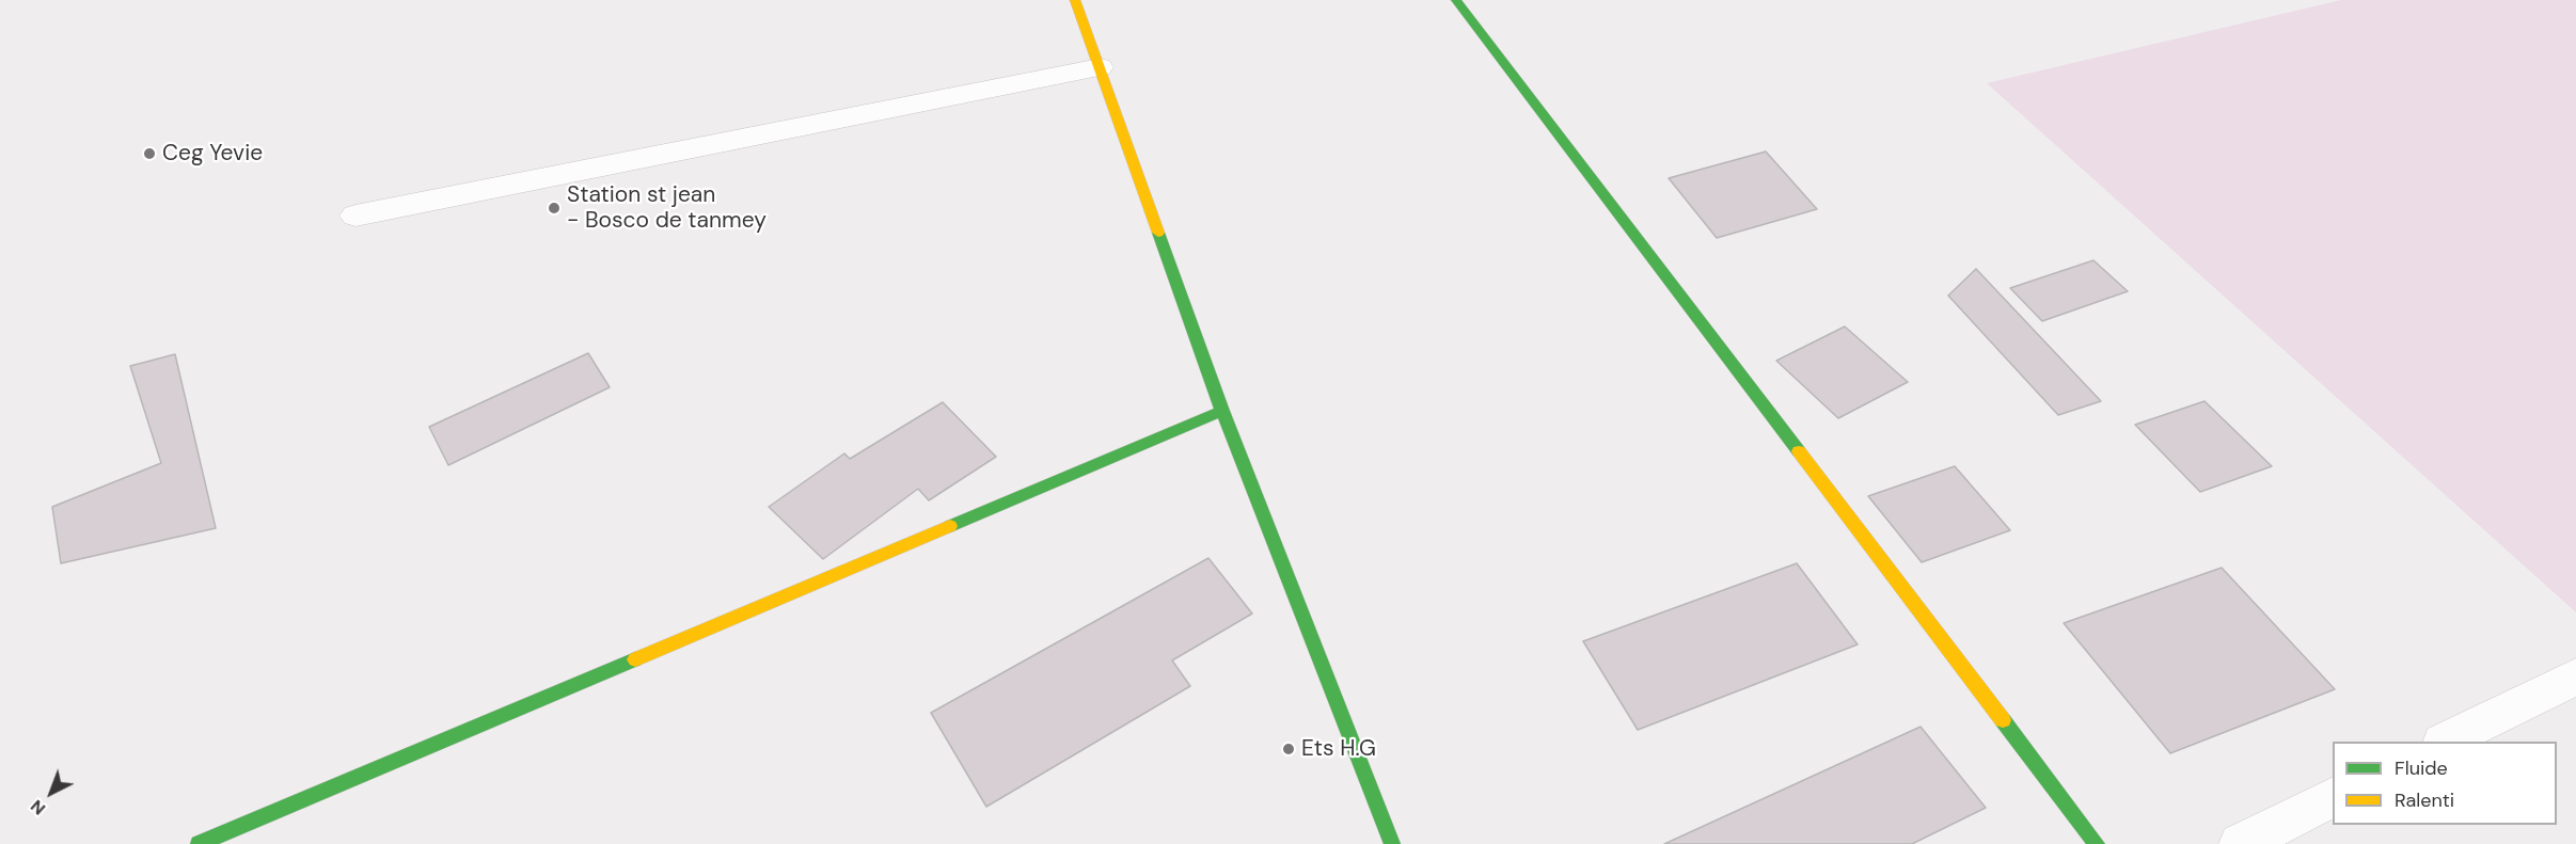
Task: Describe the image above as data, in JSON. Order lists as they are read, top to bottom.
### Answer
{
  "places": ["Ceg Yevie", "Station st jean - Bosco de tanmey", "Ets H.G"],
  "legend": ["Fluide", "Ralenti"],
  "north": "bottom left"
}
